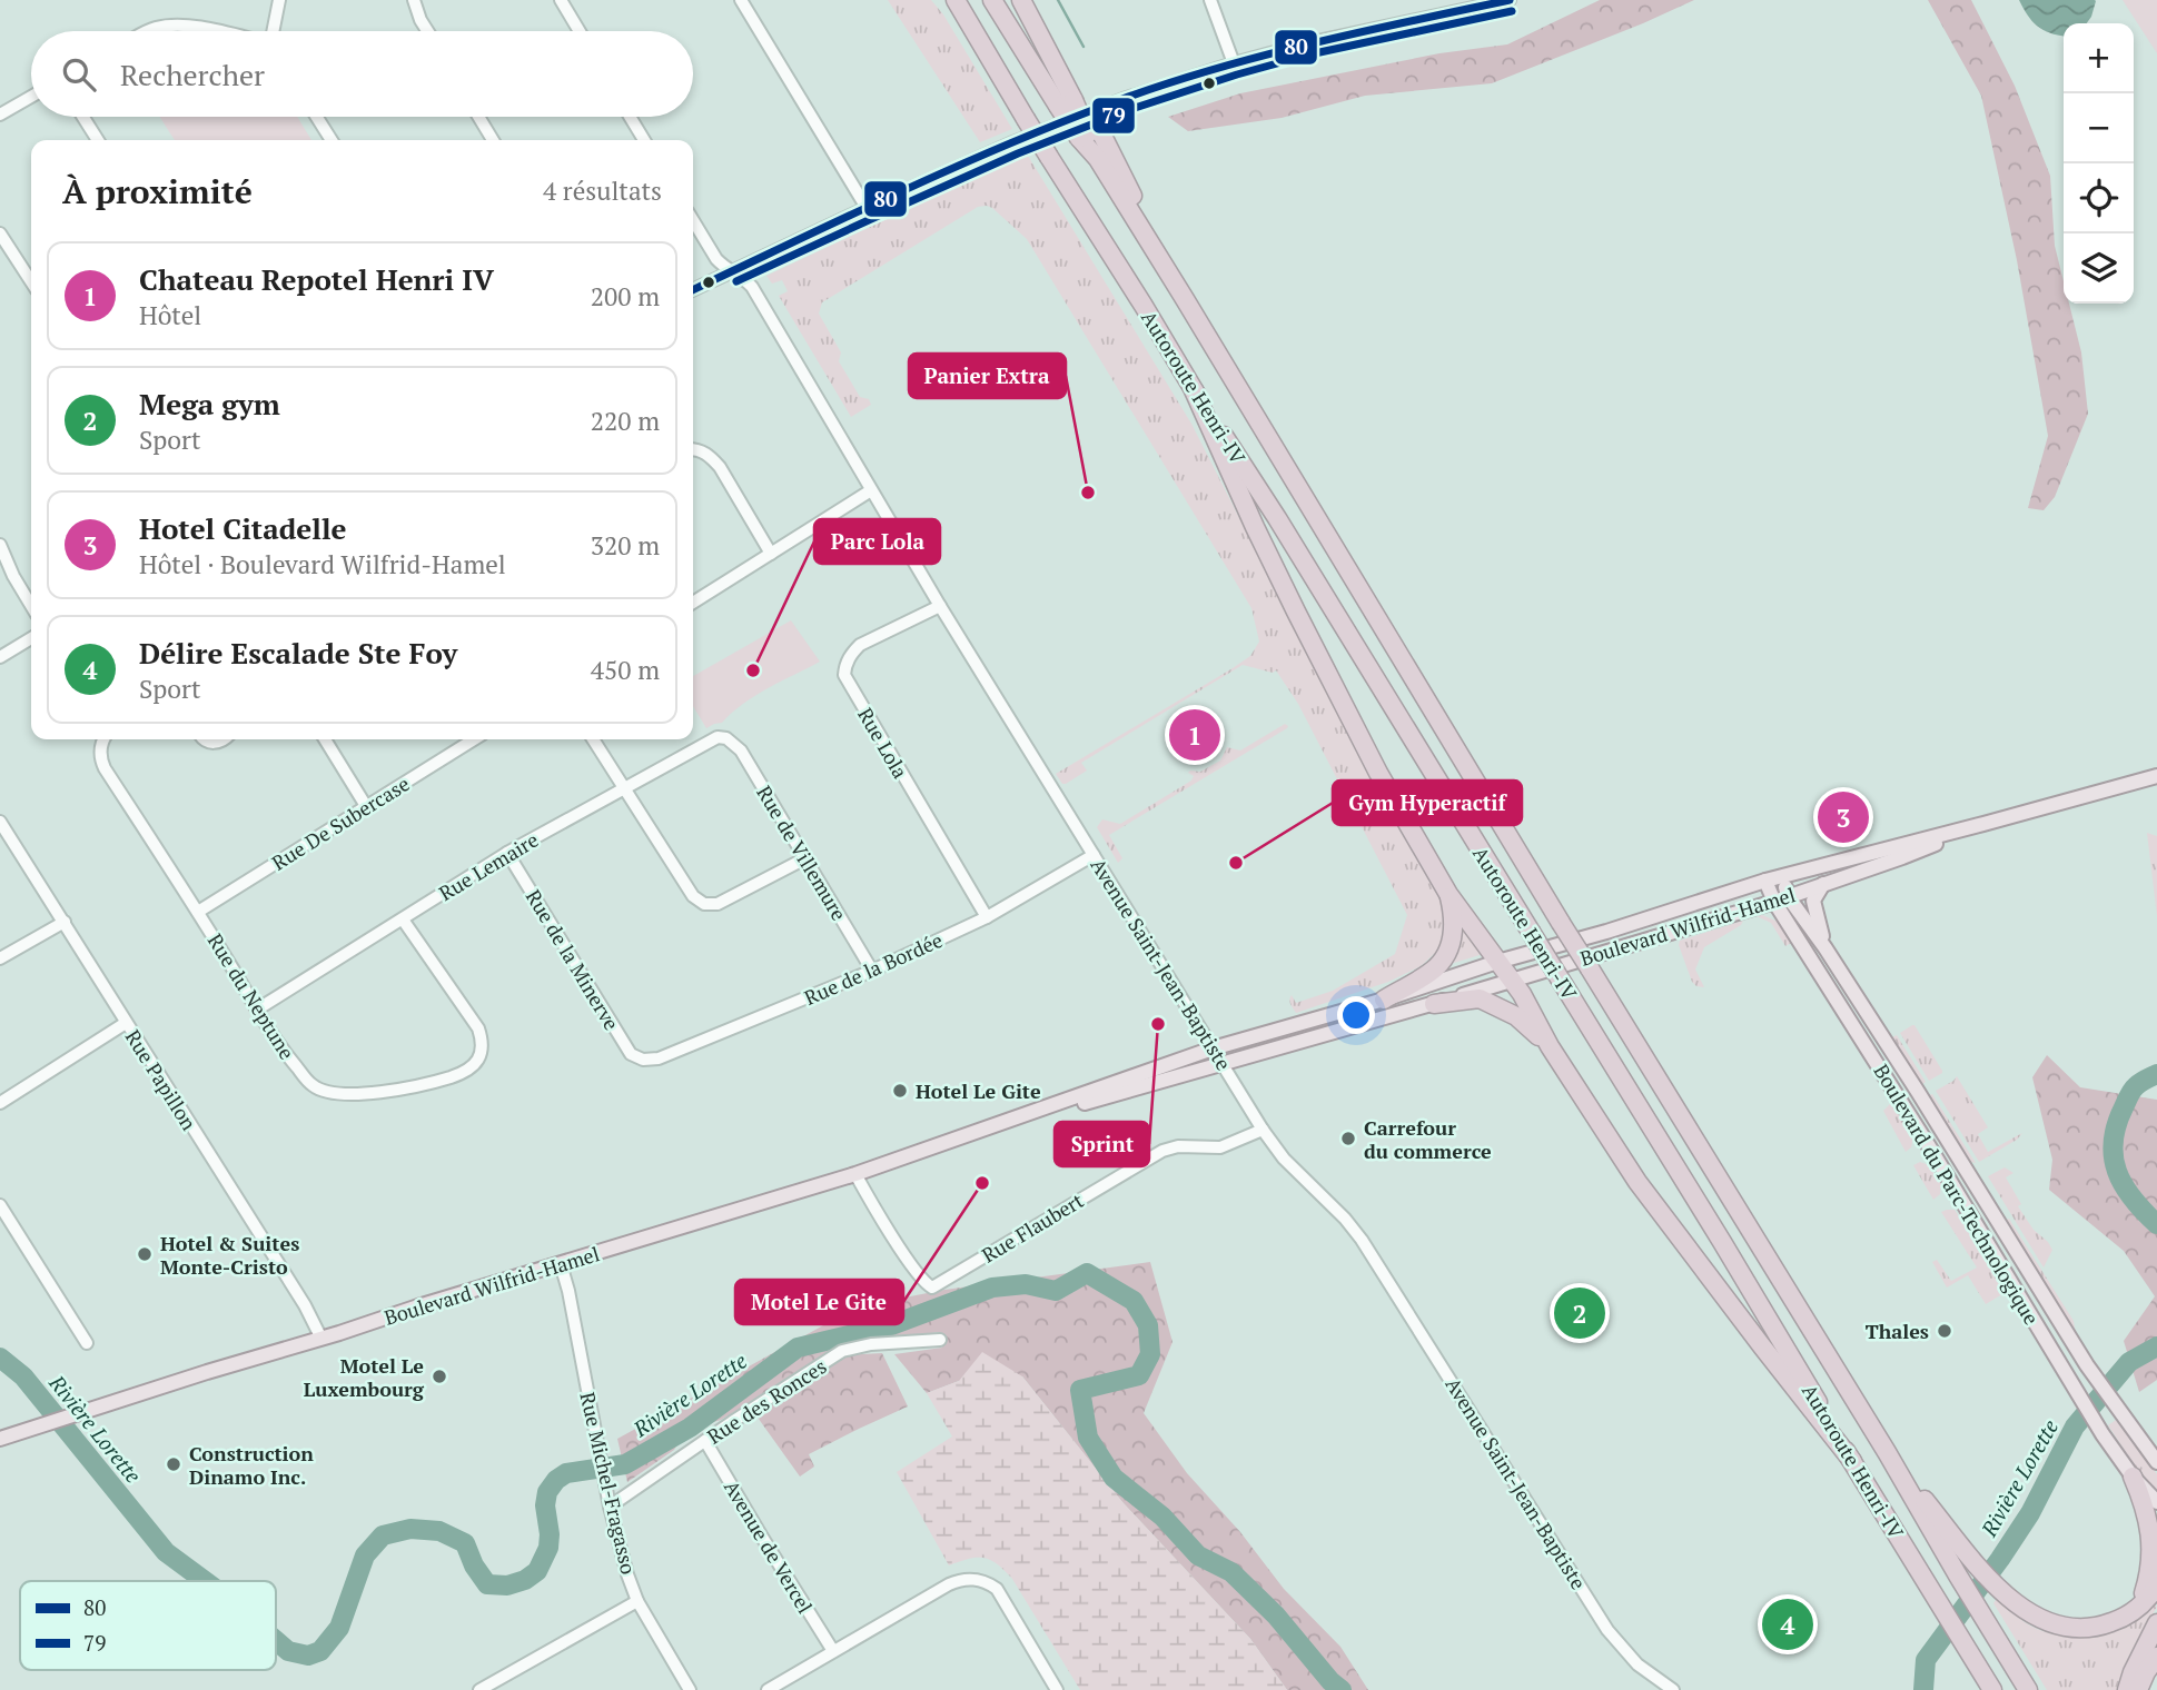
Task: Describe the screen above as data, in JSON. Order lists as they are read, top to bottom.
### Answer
{
  "streets": {
    "highway": ["Autoroute Henri-IV"],
    "main road": ["Boulevard Wilfrid-Hamel", "Boulevard du Parc-Technologique"],
    "street": [
      "Rue Lola",
      "Rue De Subercase",
      "Rue de Villemure",
      "Rue Lemaire",
      "Rue de la Minerve",
      "Avenue Saint-Jean-Baptiste",
      "Rue de la Bordée",
      "Rue du Neptune",
      "Rue Papillon",
      "Rue Flaubert",
      "Rue des Ronces",
      "Rue Michel-Fragasso",
      "Avenue de Vercel"
    ]
  },
  "crossings": [
    ["Rue Lola", "Avenue Saint-Jean-Baptiste"],
    ["Rue Lola", "Rue de la Bordée"],
    ["Rue De Subercase", "Rue du Neptune"],
    ["Rue de Villemure", "Rue Lemaire"],
    ["Rue de Villemure", "Rue de la Bordée"],
    ["Rue Lemaire", "Rue de la Minerve"],
    ["Rue Lemaire", "Rue du Neptune"],
    ["Boulevard Wilfrid-Hamel", "Avenue Saint-Jean-Baptiste"],
    ["Boulevard Wilfrid-Hamel", "Rue Papillon"],
    ["Boulevard Wilfrid-Hamel", "Boulevard du Parc-Technologique"],
    ["Boulevard Wilfrid-Hamel", "Rue Flaubert"],
    ["Boulevard Wilfrid-Hamel", "Rue Michel-Fragasso"],
    ["Rue de la Minerve", "Rue de la Bordée"],
    ["Avenue Saint-Jean-Baptiste", "Rue de la Bordée"],
    ["Avenue Saint-Jean-Baptiste", "Rue Flaubert"],
    ["Rue des Ronces", "Rue Michel-Fragasso"],
    ["Rue des Ronces", "Avenue de Vercel"]
  ],
  "water": ["Rivière Lorette"],
  "places": [
    "Panier Extra",
    "Parc Lola",
    "Gym Hyperactif",
    "Sprint",
    "Hotel Le Gite",
    "Carrefour du commerce",
    "Motel Le Gite",
    "Hotel & Suites Monte-Cristo",
    "Thales",
    "Motel Le Luxembourg",
    "Construction Dinamo Inc."
  ],
  "lines": ["transit line 80", "transit line 79"],
  "legend": ["80", "79"],
  "page": {
    "map_buttons": ["+", "−"],
    "search": "Rechercher",
    "heading": ["À proximité", "4 résultats"],
    "list": [
      {
        "mark": "1",
        "name": "Chateau Repotel Henri IV",
        "note": "Hôtel",
        "value": "200 m"
      },
      {
        "mark": "2",
        "name": "Mega gym",
        "note": "Sport",
        "value": "220 m"
      },
      {
        "mark": "3",
        "name": "Hotel Citadelle",
        "note": "Hôtel · Boulevard Wilfrid-Hamel",
        "value": "320 m"
      },
      {
        "mark": "4",
        "name": "Délire Escalade Ste Foy",
        "note": "Sport",
        "value": "450 m"
      }
    ],
    "pins": [
      "1",
      "3",
      "2",
      "4"
    ]
  }
}
